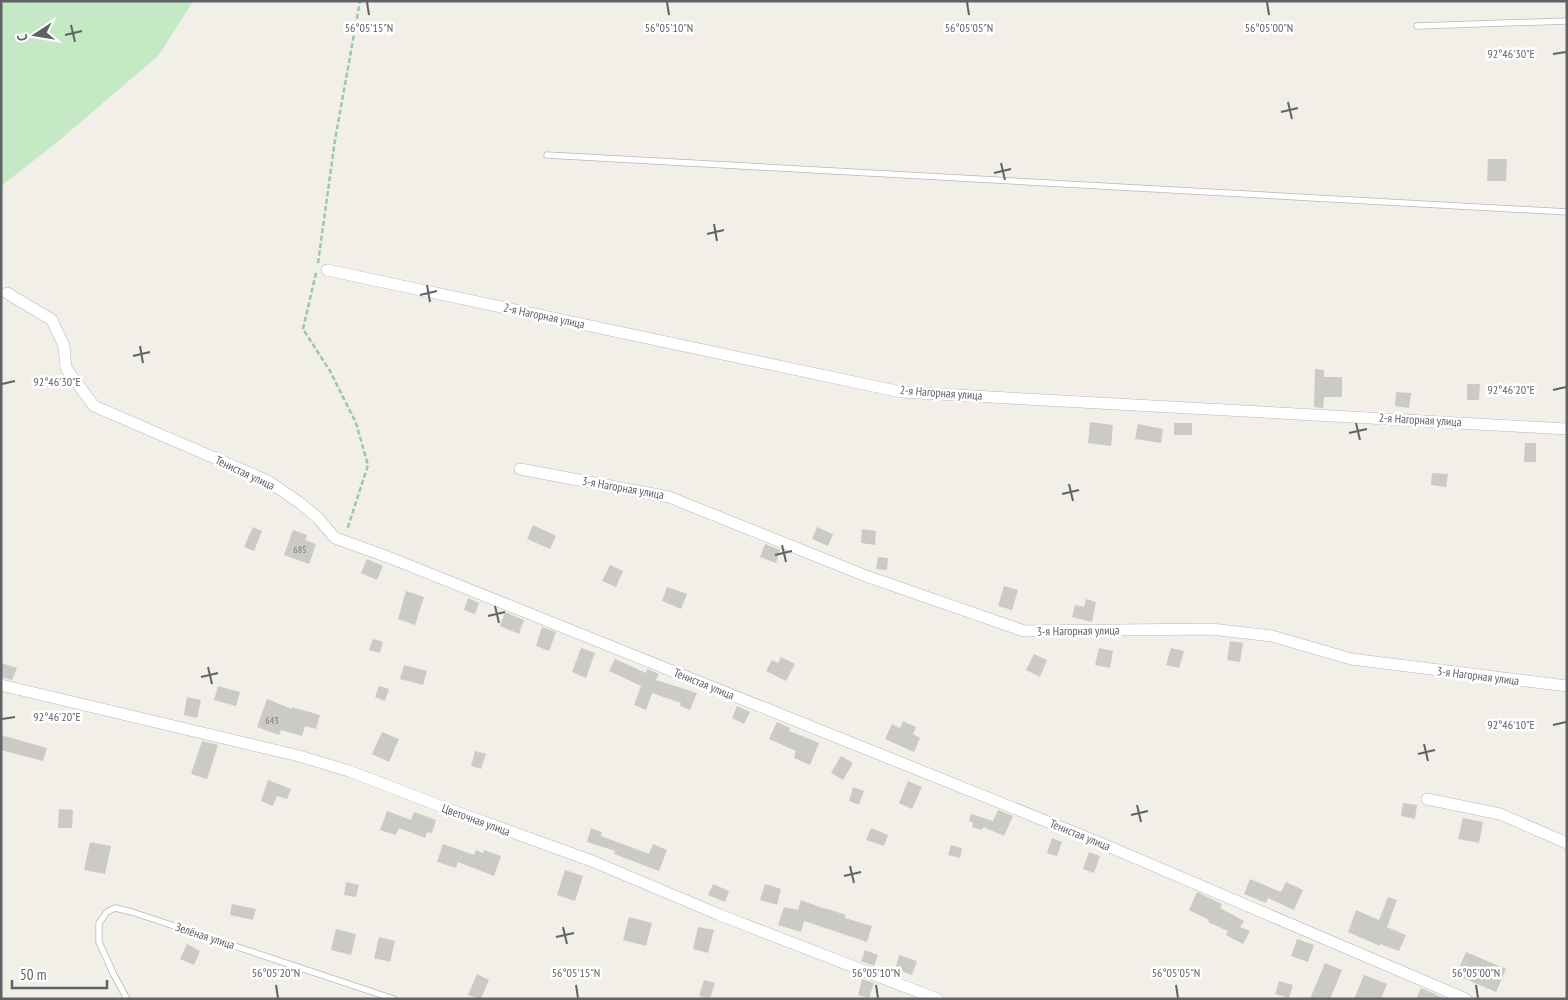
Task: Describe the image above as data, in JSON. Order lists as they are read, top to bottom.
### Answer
{
  "streets": {
    "street": [
      "2-я Нагорная улица",
      "Тенистая улица",
      "3-я Нагорная улица",
      "Цветочная улица"
    ],
    "lane": ["Зелёная улица"]
  },
  "house_numbers": ["685", "643"],
  "scale_bar": "50 m",
  "north": "left",
  "coordinates": [
    "56°05'15\"N",
    "56°05'10\"N",
    "56°05'05\"N",
    "56°05'00\"N",
    "92°46'30\"E",
    "92°46'20\"E",
    "92°46'10\"E",
    "56°05'20\"N"
  ]
}
